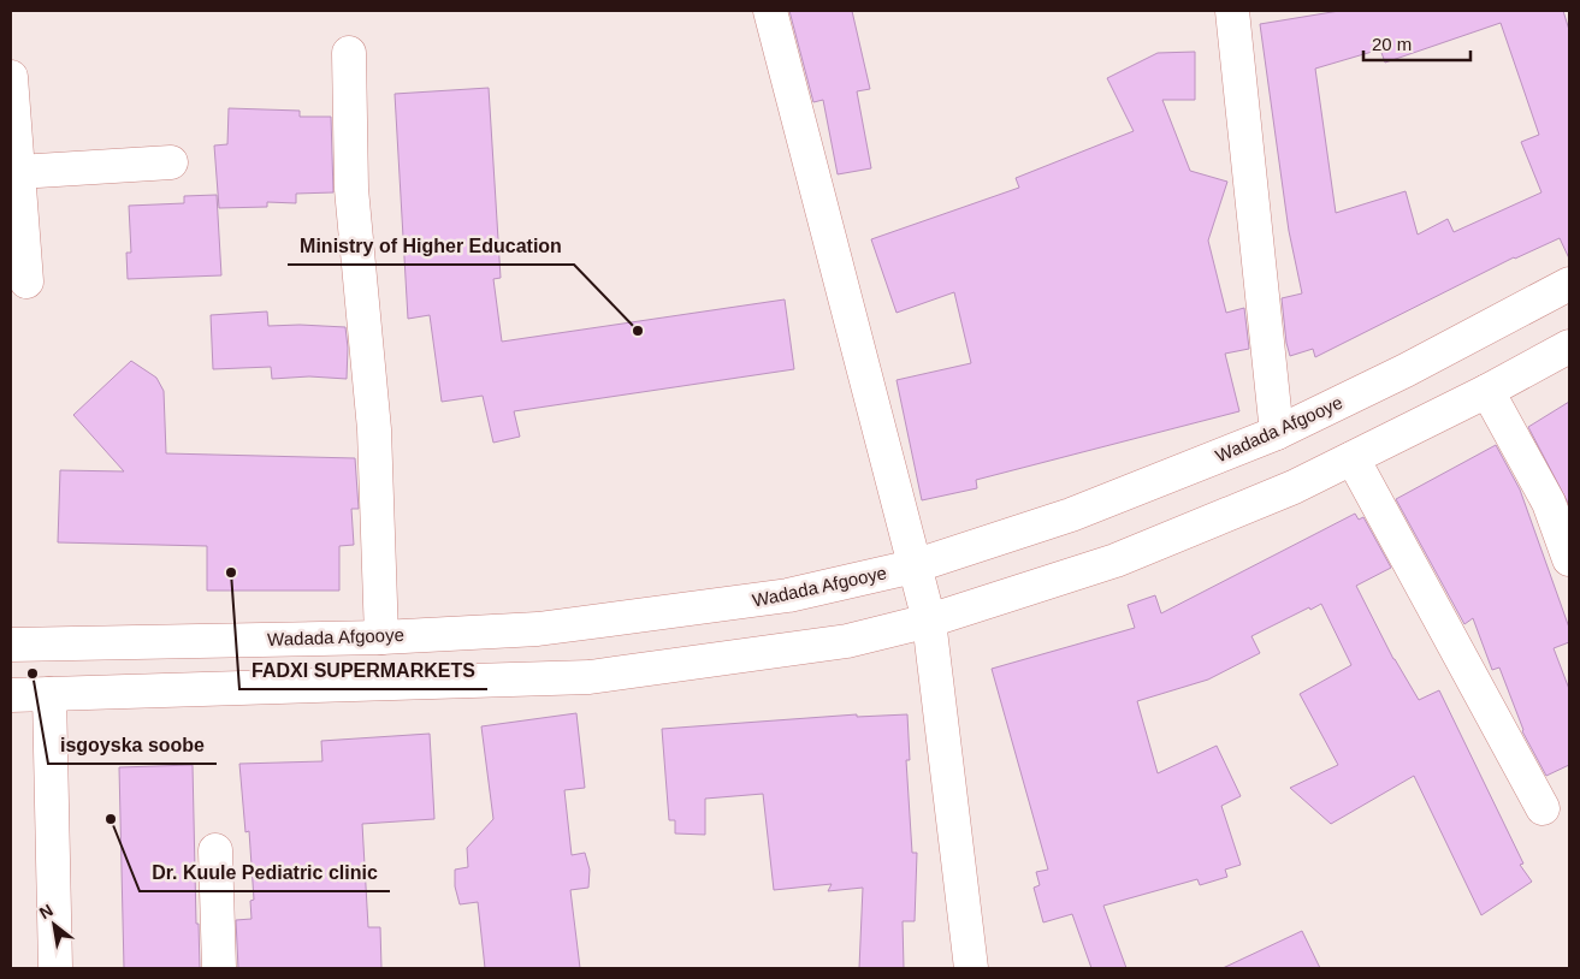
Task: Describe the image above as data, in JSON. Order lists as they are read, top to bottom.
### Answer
{
  "streets": {
    "main road": ["Wadada Afgooye"]
  },
  "places": [
    "Ministry of Higher Education",
    "FADXI SUPERMARKETS",
    "isgoyska soobe",
    "Dr. Kuule Pediatric clinic"
  ],
  "scale_bar": "20 m",
  "north": "top left"
}
